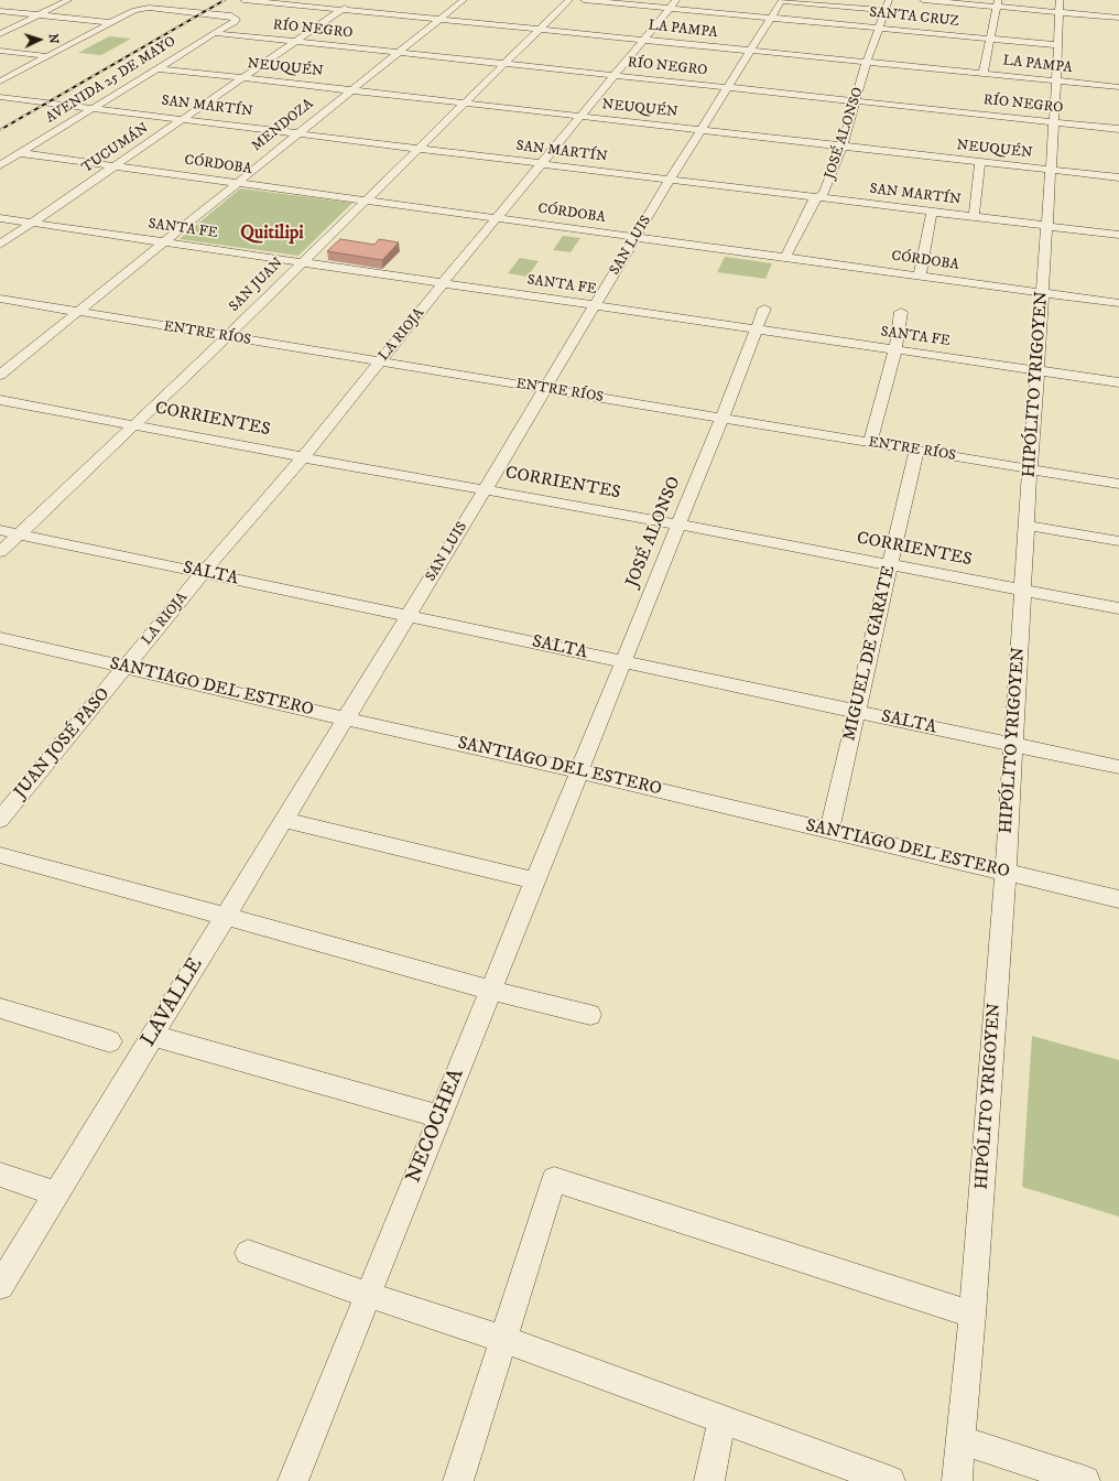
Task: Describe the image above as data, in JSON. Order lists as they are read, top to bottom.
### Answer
{
  "streets": {
    "street": [
      "SANTA CRUZ",
      "RÍO NEGRO",
      "LA PAMPA",
      "NEUQUÉN",
      "AVENIDA 25 DE MAYO",
      "SAN MARTÍN",
      "MENDOZA",
      "JOSÉ ALONSO",
      "TUCUMÁN",
      "CÓRDOBA",
      "SANTA FE",
      "SAN LUIS",
      "SAN JUAN",
      "ENTRE RÍOS",
      "LA RIOJA",
      "HIPÓLITO YRIGOYEN",
      "CORRIENTES",
      "SALTA",
      "MIGUEL DE GARATE",
      "SANTIAGO DEL ESTERO",
      "JUAN JOSÉ PASO",
      "LAVALLE",
      "NECOCHEA"
    ]
  },
  "crossings": [
    ["SANTA CRUZ", "JOSÉ ALONSO"],
    ["SANTA CRUZ", "SAN LUIS"],
    ["SANTA CRUZ", "LA RIOJA"],
    ["SANTA CRUZ", "HIPÓLITO YRIGOYEN"],
    ["RÍO NEGRO", "AVENIDA 25 DE MAYO"],
    ["RÍO NEGRO", "MENDOZA"],
    ["RÍO NEGRO", "JOSÉ ALONSO"],
    ["RÍO NEGRO", "TUCUMÁN"],
    ["RÍO NEGRO", "SAN LUIS"],
    ["RÍO NEGRO", "SAN JUAN"],
    ["RÍO NEGRO", "LA RIOJA"],
    ["RÍO NEGRO", "HIPÓLITO YRIGOYEN"],
    ["LA PAMPA", "MENDOZA"],
    ["LA PAMPA", "JOSÉ ALONSO"],
    ["LA PAMPA", "TUCUMÁN"],
    ["LA PAMPA", "SAN LUIS"],
    ["LA PAMPA", "SAN JUAN"],
    ["LA PAMPA", "LA RIOJA"],
    ["LA PAMPA", "HIPÓLITO YRIGOYEN"],
    ["NEUQUÉN", "AVENIDA 25 DE MAYO"],
    ["NEUQUÉN", "MENDOZA"],
    ["NEUQUÉN", "JOSÉ ALONSO"],
    ["NEUQUÉN", "TUCUMÁN"],
    ["NEUQUÉN", "SAN LUIS"],
    ["NEUQUÉN", "SAN JUAN"],
    ["NEUQUÉN", "LA RIOJA"],
    ["NEUQUÉN", "HIPÓLITO YRIGOYEN"],
    ["AVENIDA 25 DE MAYO", "SAN MARTÍN"],
    ["AVENIDA 25 DE MAYO", "CÓRDOBA"],
    ["SAN MARTÍN", "MENDOZA"],
    ["SAN MARTÍN", "JOSÉ ALONSO"],
    ["SAN MARTÍN", "TUCUMÁN"],
    ["SAN MARTÍN", "SAN LUIS"],
    ["SAN MARTÍN", "SAN JUAN"],
    ["SAN MARTÍN", "LA RIOJA"],
    ["SAN MARTÍN", "HIPÓLITO YRIGOYEN"],
    ["MENDOZA", "CÓRDOBA"],
    ["MENDOZA", "SANTA FE"],
    ["MENDOZA", "ENTRE RÍOS"],
    ["JOSÉ ALONSO", "CÓRDOBA"],
    ["JOSÉ ALONSO", "SANTA FE"],
    ["JOSÉ ALONSO", "ENTRE RÍOS"],
    ["JOSÉ ALONSO", "CORRIENTES"],
    ["JOSÉ ALONSO", "SALTA"],
    ["JOSÉ ALONSO", "SANTIAGO DEL ESTERO"],
    ["JOSÉ ALONSO", "NECOCHEA"],
    ["TUCUMÁN", "CÓRDOBA"],
    ["TUCUMÁN", "SANTA FE"],
    ["CÓRDOBA", "SAN LUIS"],
    ["CÓRDOBA", "SAN JUAN"],
    ["CÓRDOBA", "LA RIOJA"],
    ["CÓRDOBA", "HIPÓLITO YRIGOYEN"],
    ["SANTA FE", "SAN LUIS"],
    ["SANTA FE", "SAN JUAN"],
    ["SANTA FE", "LA RIOJA"],
    ["SANTA FE", "HIPÓLITO YRIGOYEN"],
    ["SAN LUIS", "ENTRE RÍOS"],
    ["SAN LUIS", "CORRIENTES"],
    ["SAN LUIS", "SALTA"],
    ["SAN LUIS", "SANTIAGO DEL ESTERO"],
    ["SAN LUIS", "LAVALLE"],
    ["SAN JUAN", "ENTRE RÍOS"],
    ["SAN JUAN", "CORRIENTES"],
    ["SAN JUAN", "SALTA"],
    ["ENTRE RÍOS", "LA RIOJA"],
    ["ENTRE RÍOS", "HIPÓLITO YRIGOYEN"],
    ["ENTRE RÍOS", "MIGUEL DE GARATE"],
    ["LA RIOJA", "CORRIENTES"],
    ["LA RIOJA", "SALTA"],
    ["LA RIOJA", "SANTIAGO DEL ESTERO"],
    ["LA RIOJA", "JUAN JOSÉ PASO"],
    ["HIPÓLITO YRIGOYEN", "CORRIENTES"],
    ["HIPÓLITO YRIGOYEN", "SALTA"],
    ["HIPÓLITO YRIGOYEN", "SANTIAGO DEL ESTERO"],
    ["CORRIENTES", "MIGUEL DE GARATE"],
    ["SALTA", "MIGUEL DE GARATE"],
    ["MIGUEL DE GARATE", "SANTIAGO DEL ESTERO"],
    ["SANTIAGO DEL ESTERO", "JUAN JOSÉ PASO"],
    ["SANTIAGO DEL ESTERO", "LAVALLE"],
    ["SANTIAGO DEL ESTERO", "NECOCHEA"]
  ],
  "districts": ["Quitilipi"],
  "north": "right"
}
